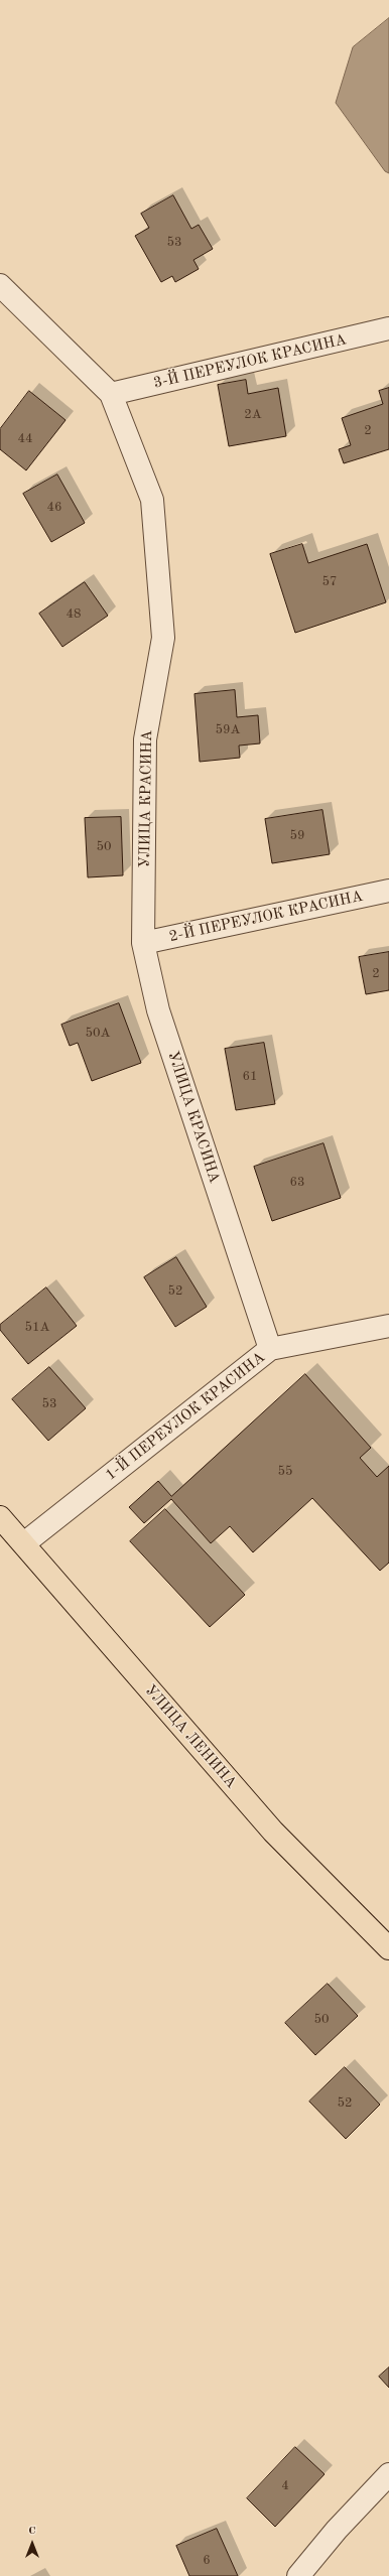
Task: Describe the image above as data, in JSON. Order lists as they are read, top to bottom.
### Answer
{
  "streets": {
    "main road": ["УЛИЦА ЛЕНИНА"],
    "street": [
      "3-Й ПЕРЕУЛОК КРАСИНА",
      "УЛИЦА КРАСИНА",
      "2-Й ПЕРЕУЛОК КРАСИНА",
      "1-Й ПЕРЕУЛОК КРАСИНА"
    ]
  },
  "crossings": [
    ["3-Й ПЕРЕУЛОК КРАСИНА", "УЛИЦА КРАСИНА"],
    ["УЛИЦА КРАСИНА", "2-Й ПЕРЕУЛОК КРАСИНА"],
    ["УЛИЦА КРАСИНА", "1-Й ПЕРЕУЛОК КРАСИНА"],
    ["1-Й ПЕРЕУЛОК КРАСИНА", "УЛИЦА ЛЕНИНА"]
  ],
  "house_numbers": [
    "53",
    "2А",
    "2",
    "44",
    "46",
    "57",
    "48",
    "59А",
    "59",
    "50",
    "2",
    "50А",
    "61",
    "63",
    "52",
    "51А",
    "53",
    "55",
    "50",
    "52",
    "4",
    "6"
  ],
  "north": "top"
}
